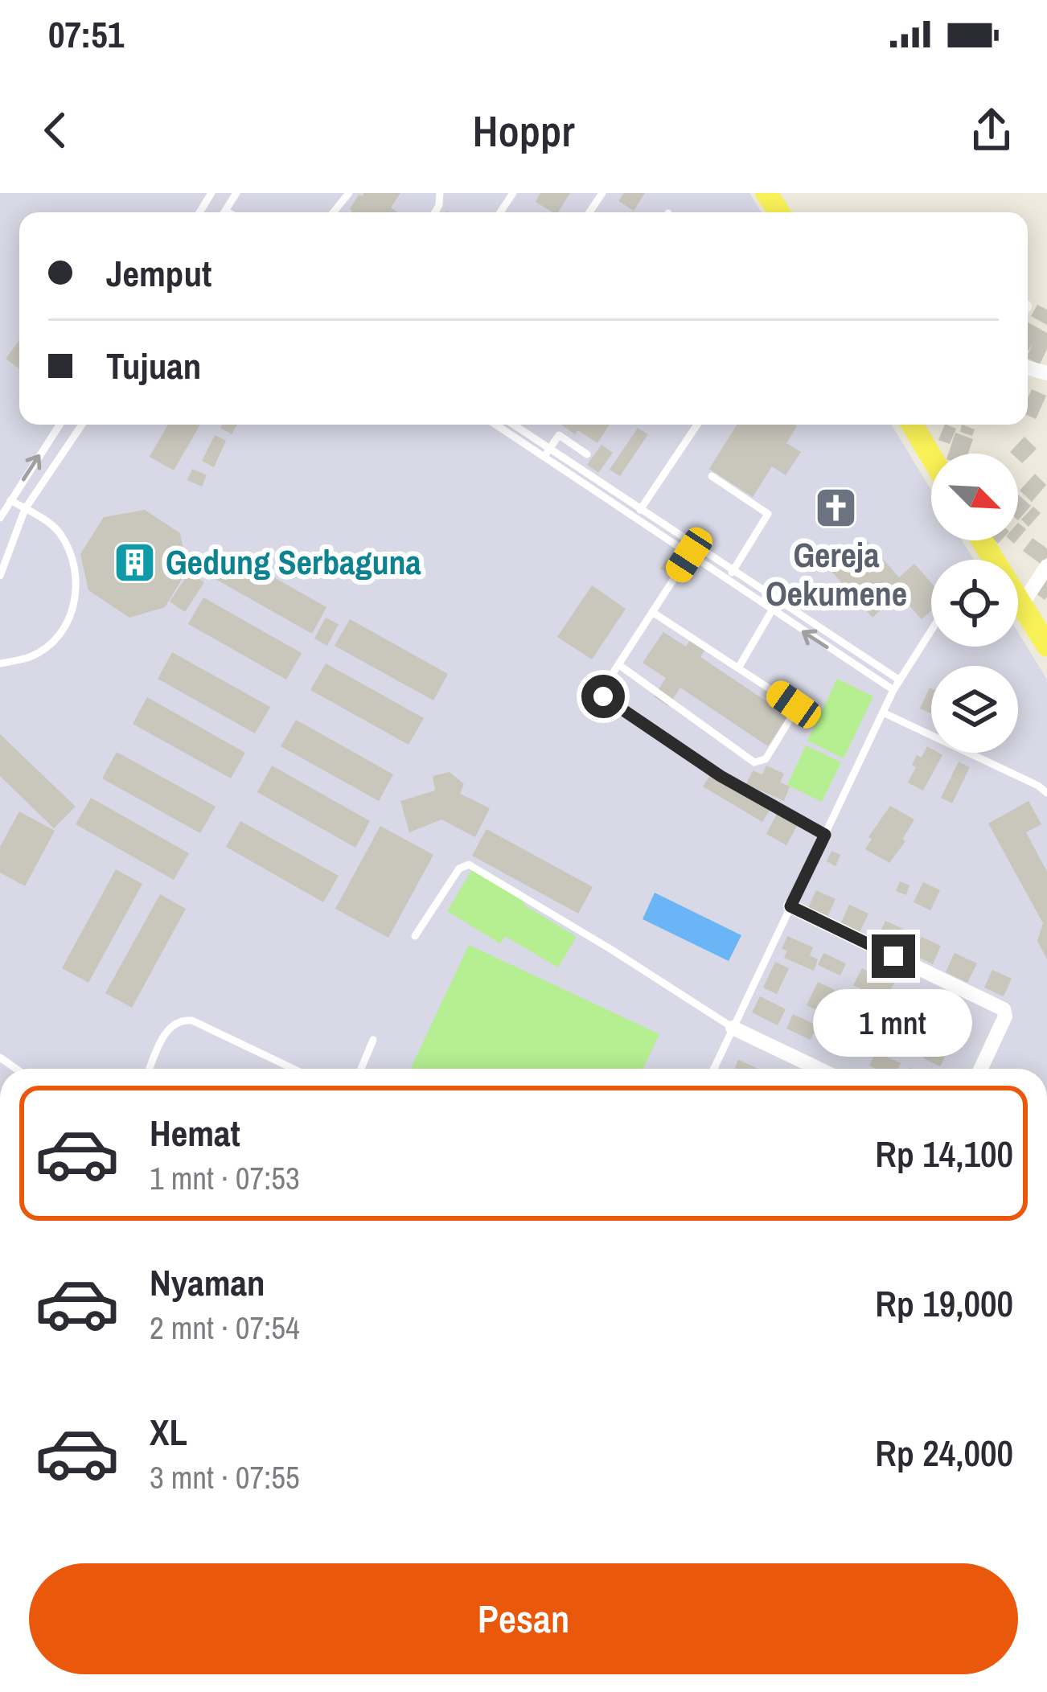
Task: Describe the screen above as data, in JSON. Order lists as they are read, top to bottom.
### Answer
{
  "places": {
    "church": ["Gereja Oekumene"],
    "building": ["Gedung Serbaguna"]
  },
  "north": "bottom right",
  "page": {
    "status": "07:51",
    "header": "Hoppr",
    "banner": ["Jemput", "Tujuan"],
    "bubble": "1 mnt",
    "list": [
      {
        "name": "Hemat",
        "note": "1 mnt · 07:53",
        "value": "Rp 14,100"
      },
      {
        "name": "Nyaman",
        "note": "2 mnt · 07:54",
        "value": "Rp 19,000"
      },
      {
        "name": "XL",
        "note": "3 mnt · 07:55",
        "value": "Rp 24,000"
      }
    ],
    "buttons": "Pesan"
  }
}
